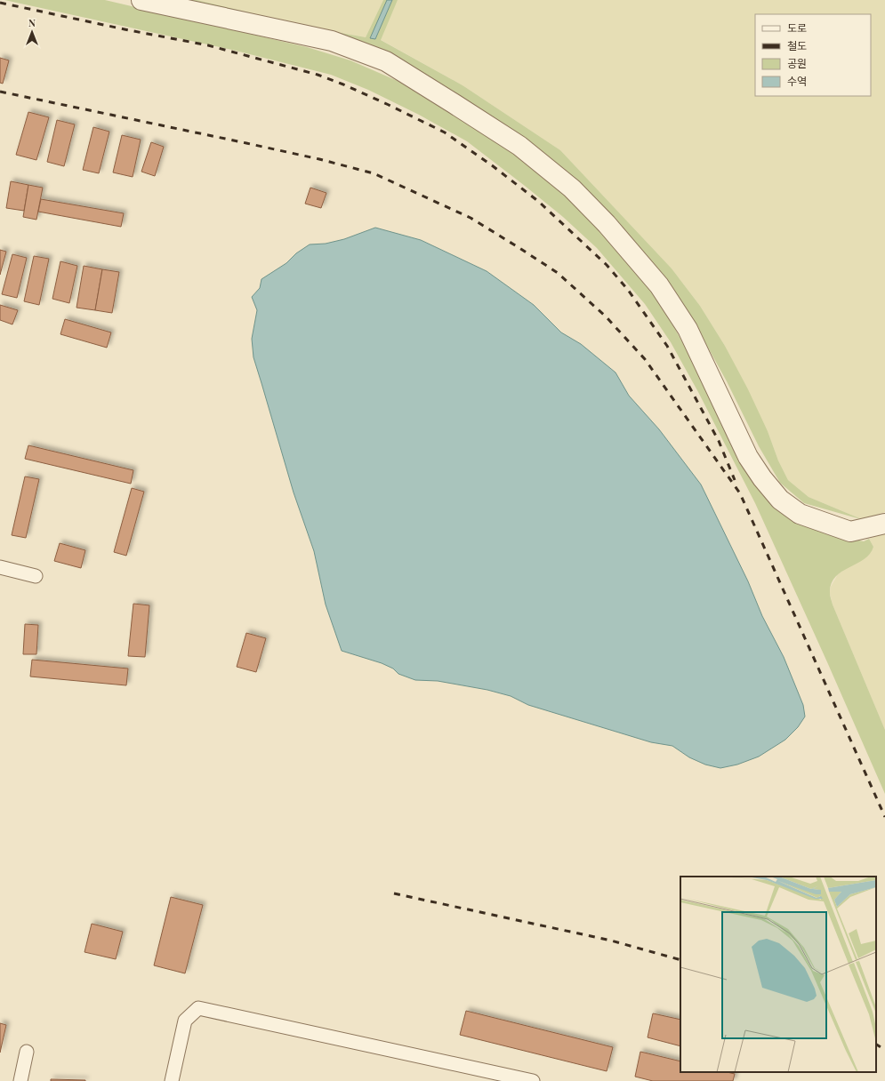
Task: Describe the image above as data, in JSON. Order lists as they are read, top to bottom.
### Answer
{
  "legend": [
    "도로",
    "철도",
    "공원",
    "수역"
  ],
  "north": "top"
}
